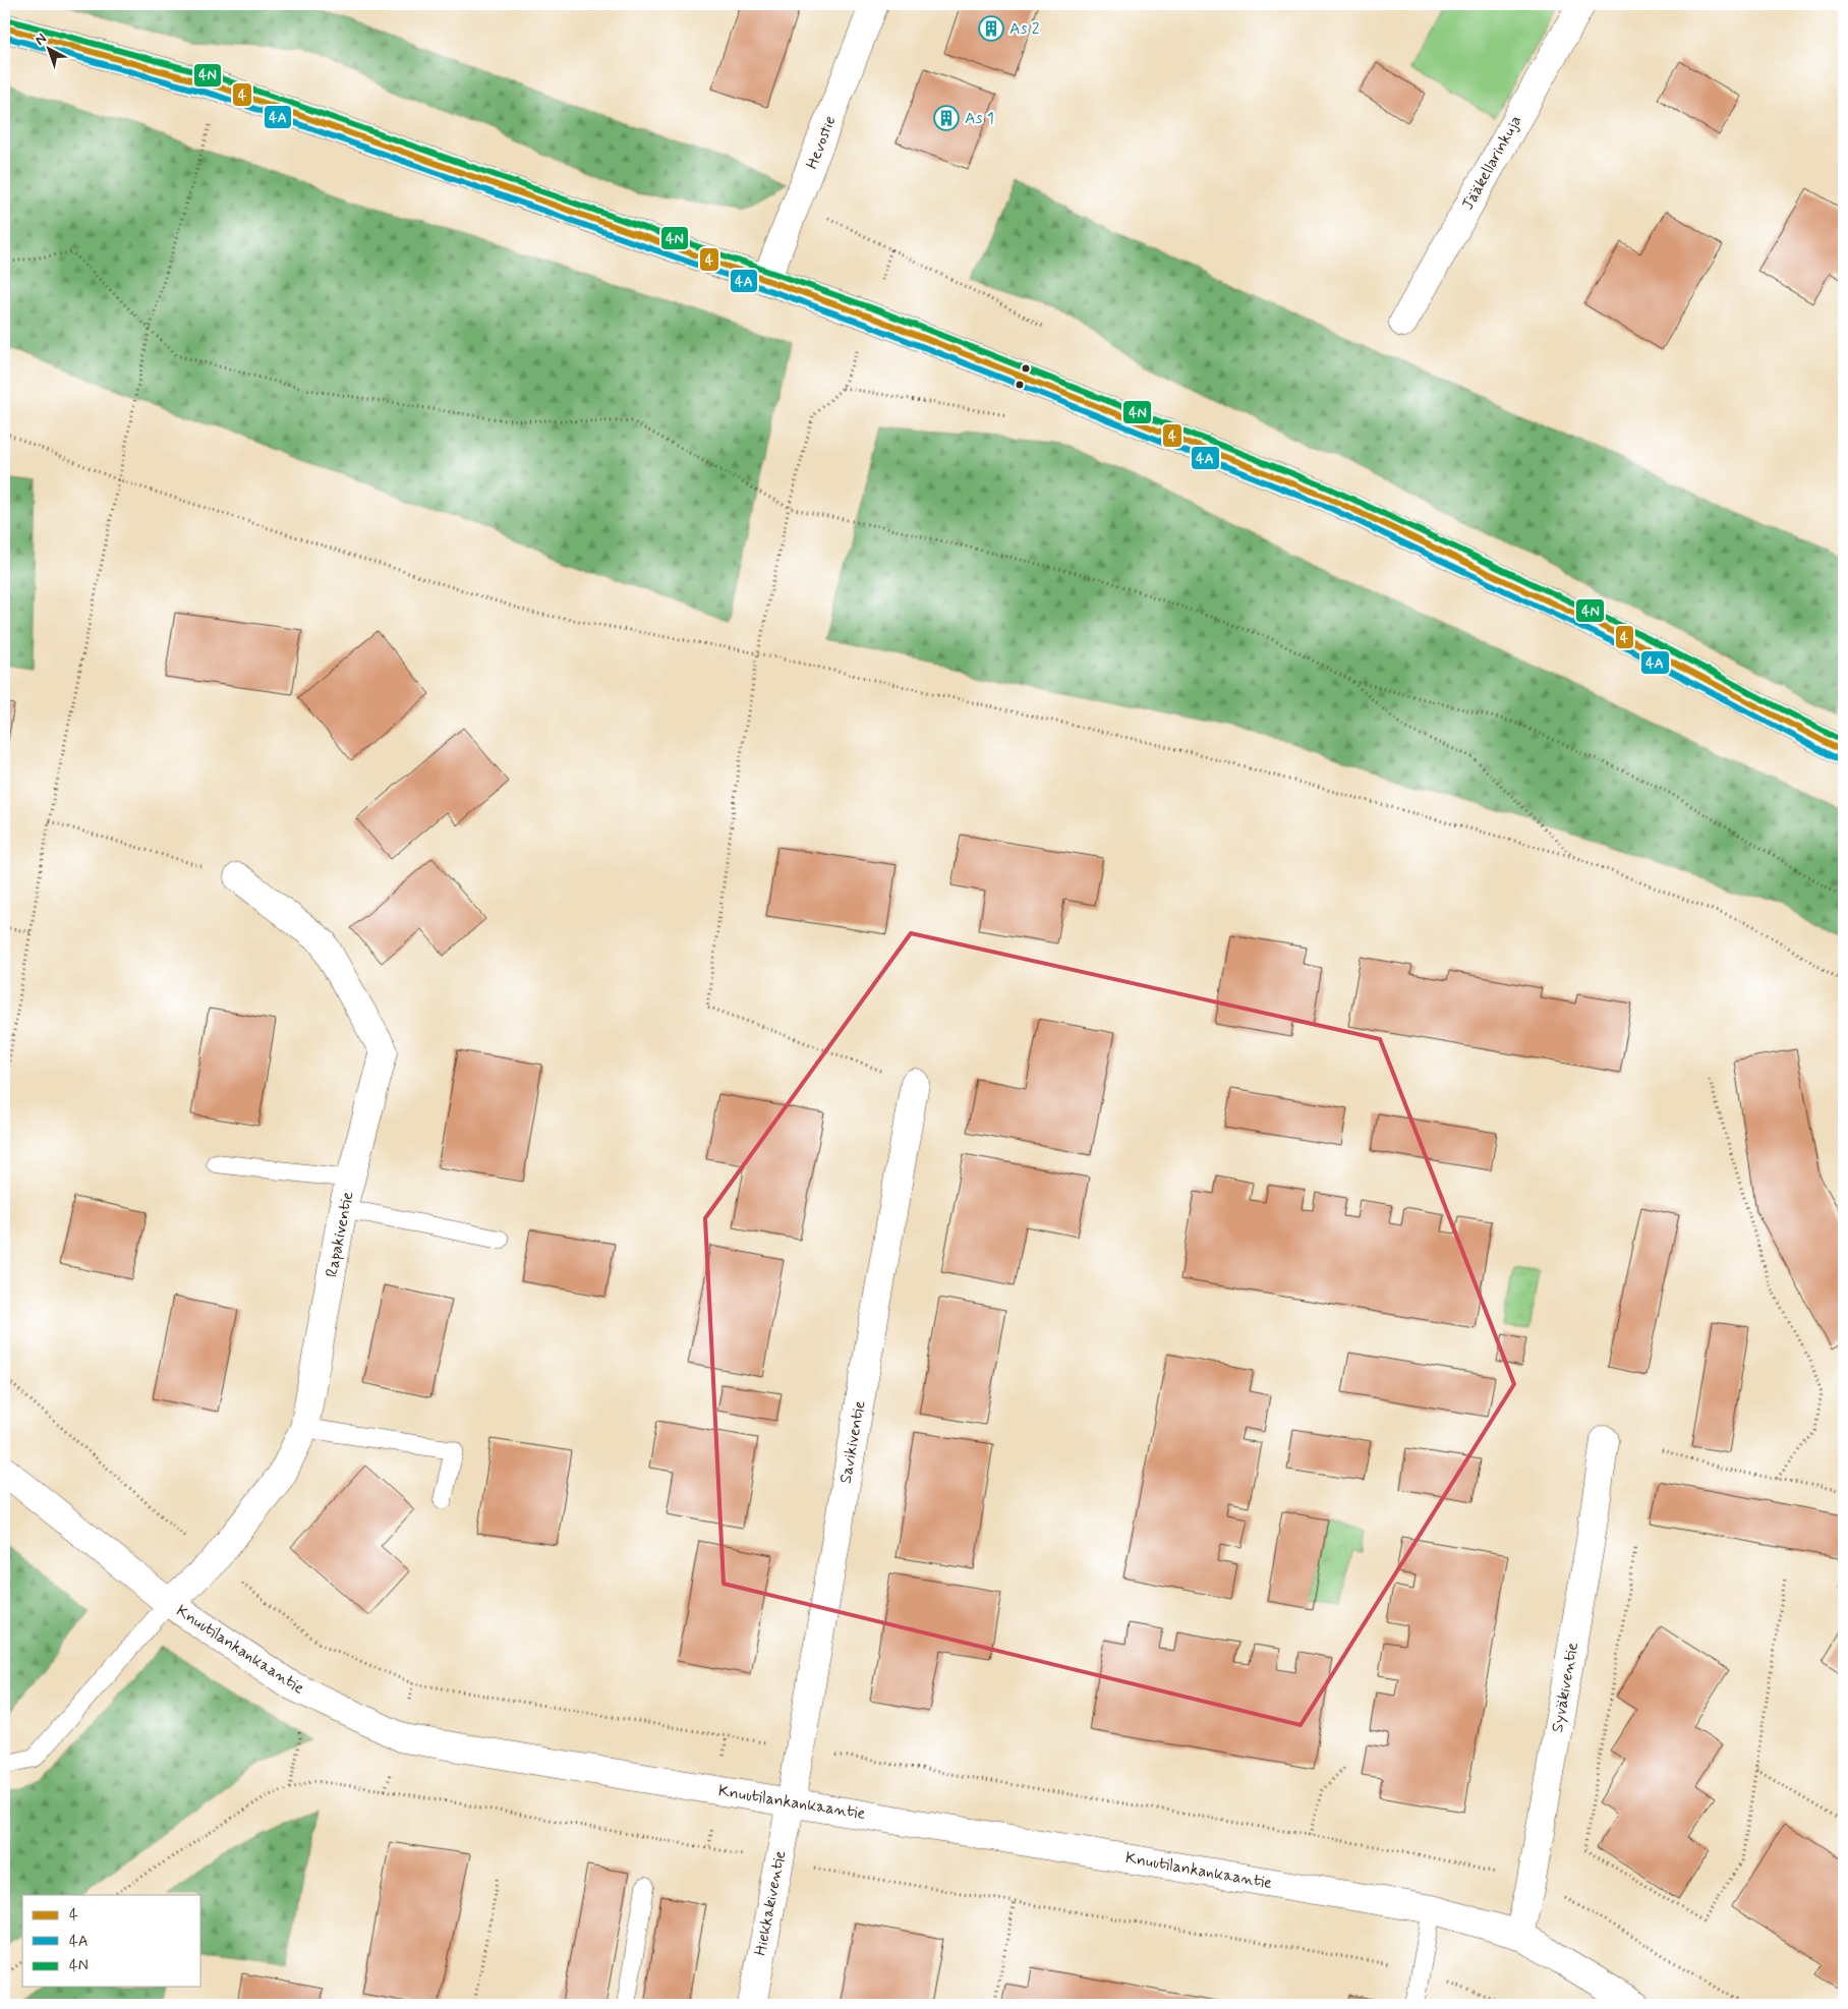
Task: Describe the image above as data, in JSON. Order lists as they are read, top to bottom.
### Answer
{
  "streets": {
    "street": [
      "Hevostie",
      "Jääkellarinkuja",
      "Rapakiventie",
      "Savikiventie",
      "Knuutilankankaantie",
      "Syväkiventie",
      "Hiekkakiventie"
    ]
  },
  "crossings": [
    ["Rapakiventie", "Knuutilankankaantie"],
    ["Savikiventie", "Knuutilankankaantie"],
    ["Savikiventie", "Hiekkakiventie"],
    ["Knuutilankankaantie", "Syväkiventie"],
    ["Knuutilankankaantie", "Hiekkakiventie"]
  ],
  "places": {
    "building": ["As 2", "As 1"]
  },
  "lines": ["transit line 4N", "transit line 4", "transit line 4A"],
  "legend": ["4", "4A", "4N"],
  "north": "top left"
}
